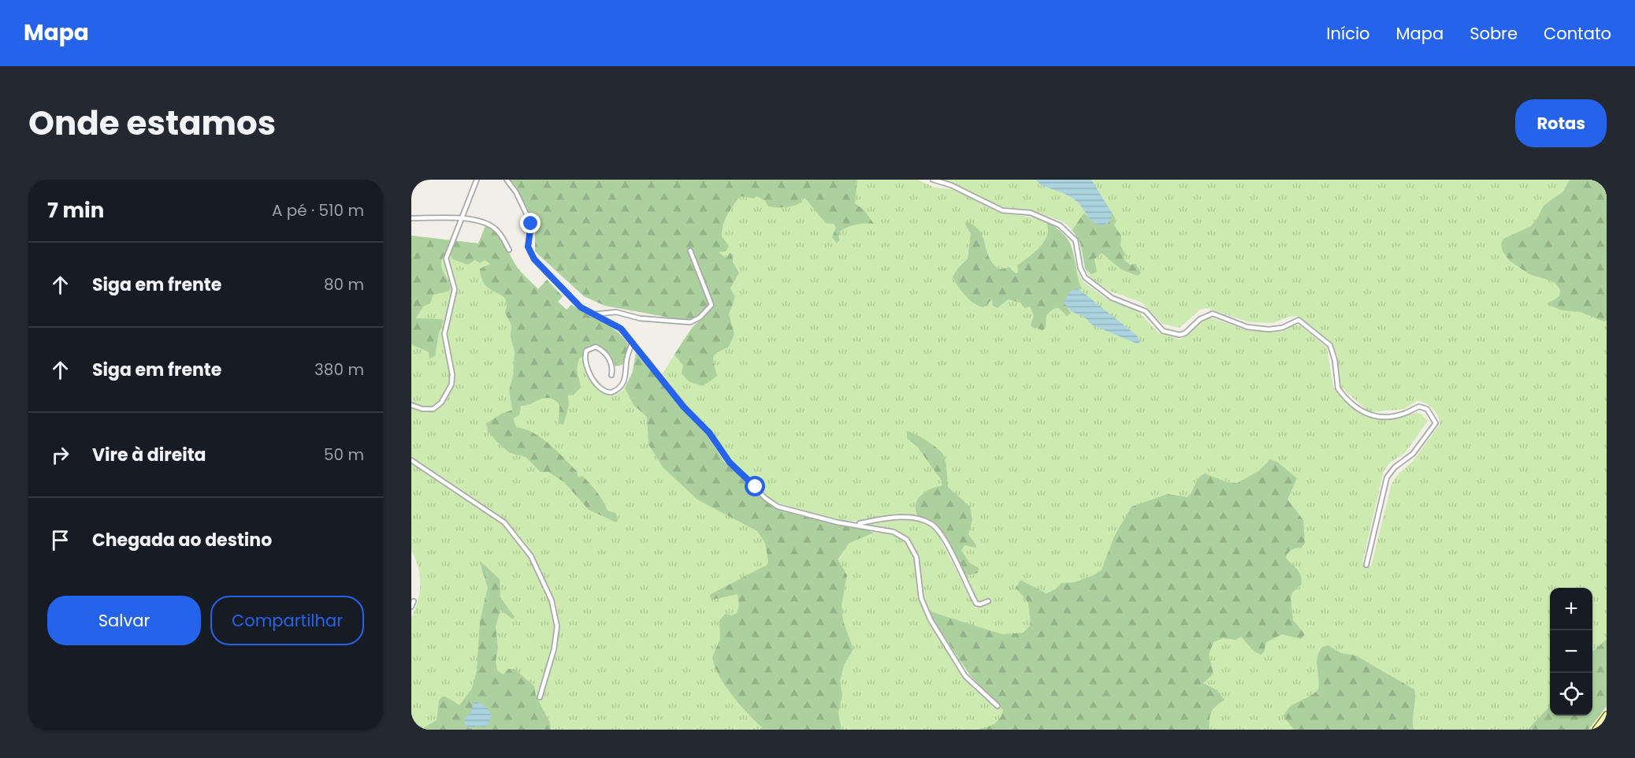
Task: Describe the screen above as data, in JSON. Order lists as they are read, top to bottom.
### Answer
{
  "page": {
    "header": "Mapa",
    "nav": [
      "Início",
      "Mapa",
      "Sobre",
      "Contato"
    ],
    "title": "Onde estamos",
    "buttons": [
      "Rotas",
      ["Salvar", "Compartilhar"]
    ],
    "heading": ["7 min", "A pé · 510 m"],
    "list": [
      ["Siga em frente", "80 m"],
      ["Siga em frente", "380 m"],
      ["Vire à direita", "50 m"],
      "Chegada ao destino"
    ],
    "map_buttons": ["+", "−"]
  }
}
